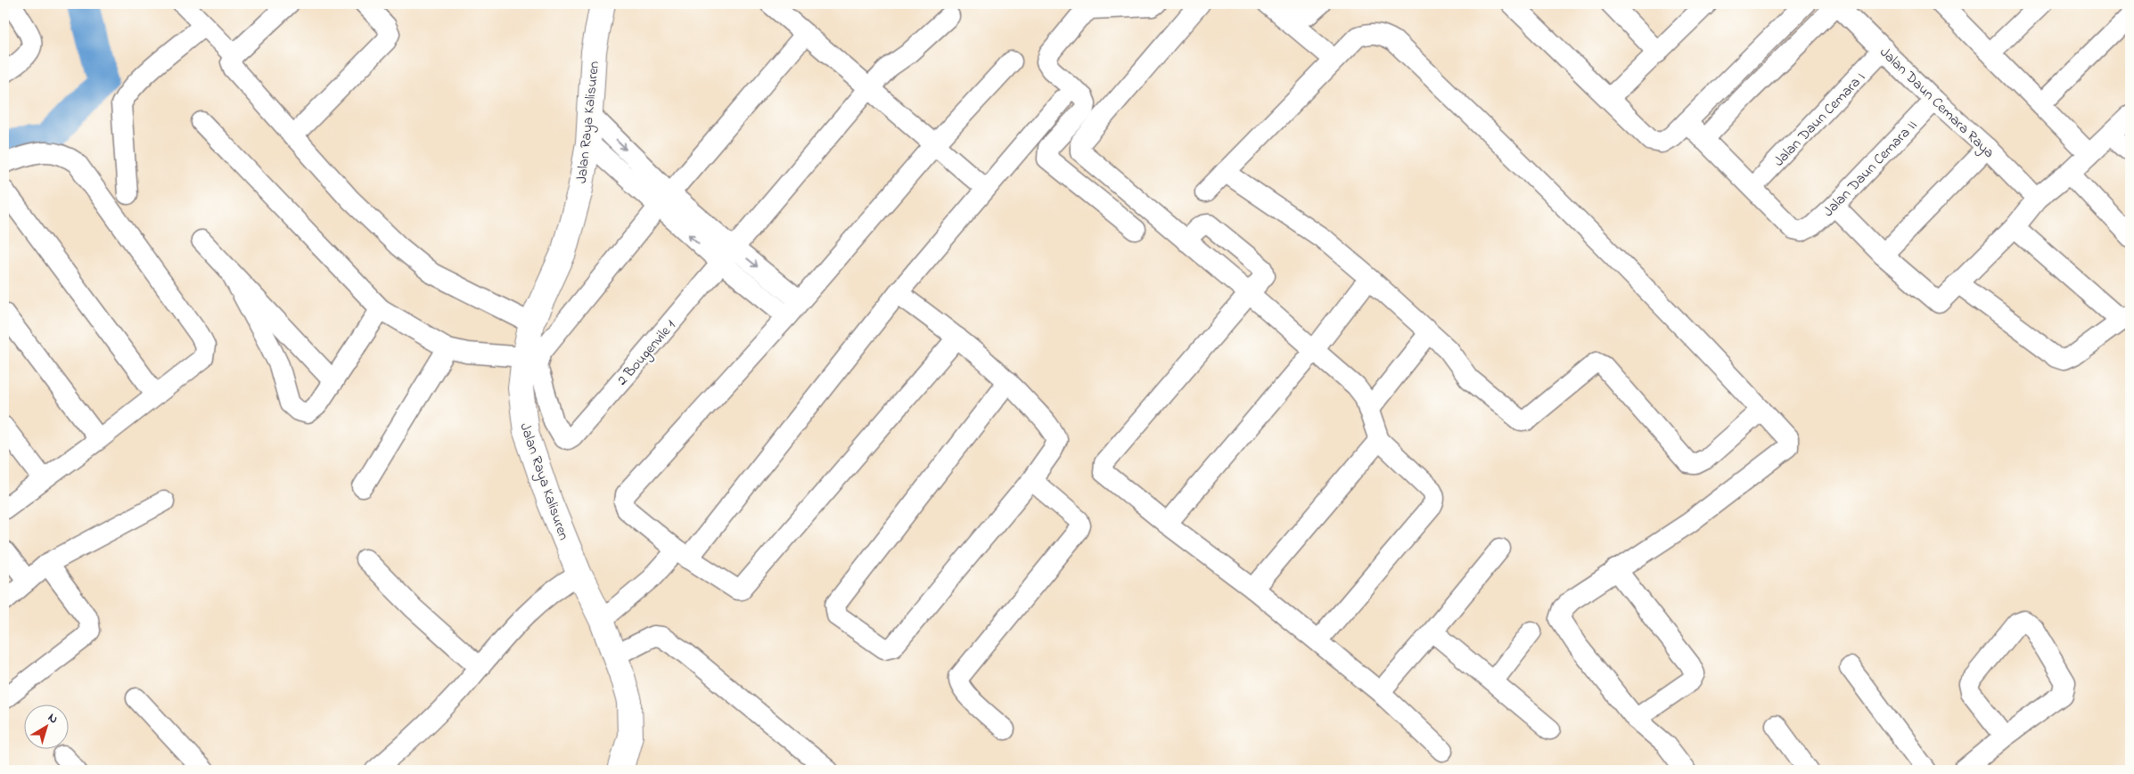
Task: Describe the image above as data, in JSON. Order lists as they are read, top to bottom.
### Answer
{
  "streets": {
    "main road": ["Jalan Raya Kalisuren"],
    "street": [
      "Jalan Daun Cemara Raya",
      "Jalan Daun Cemara I",
      "Jalan Daun Cemara II",
      "2 Bougenvile 1"
    ]
  },
  "crossings": [
    ["Jalan Daun Cemara Raya", "Jalan Daun Cemara I"],
    ["Jalan Daun Cemara Raya", "Jalan Daun Cemara II"],
    ["Jalan Daun Cemara I", "Jalan Daun Cemara II"]
  ],
  "north": "top right"
}
